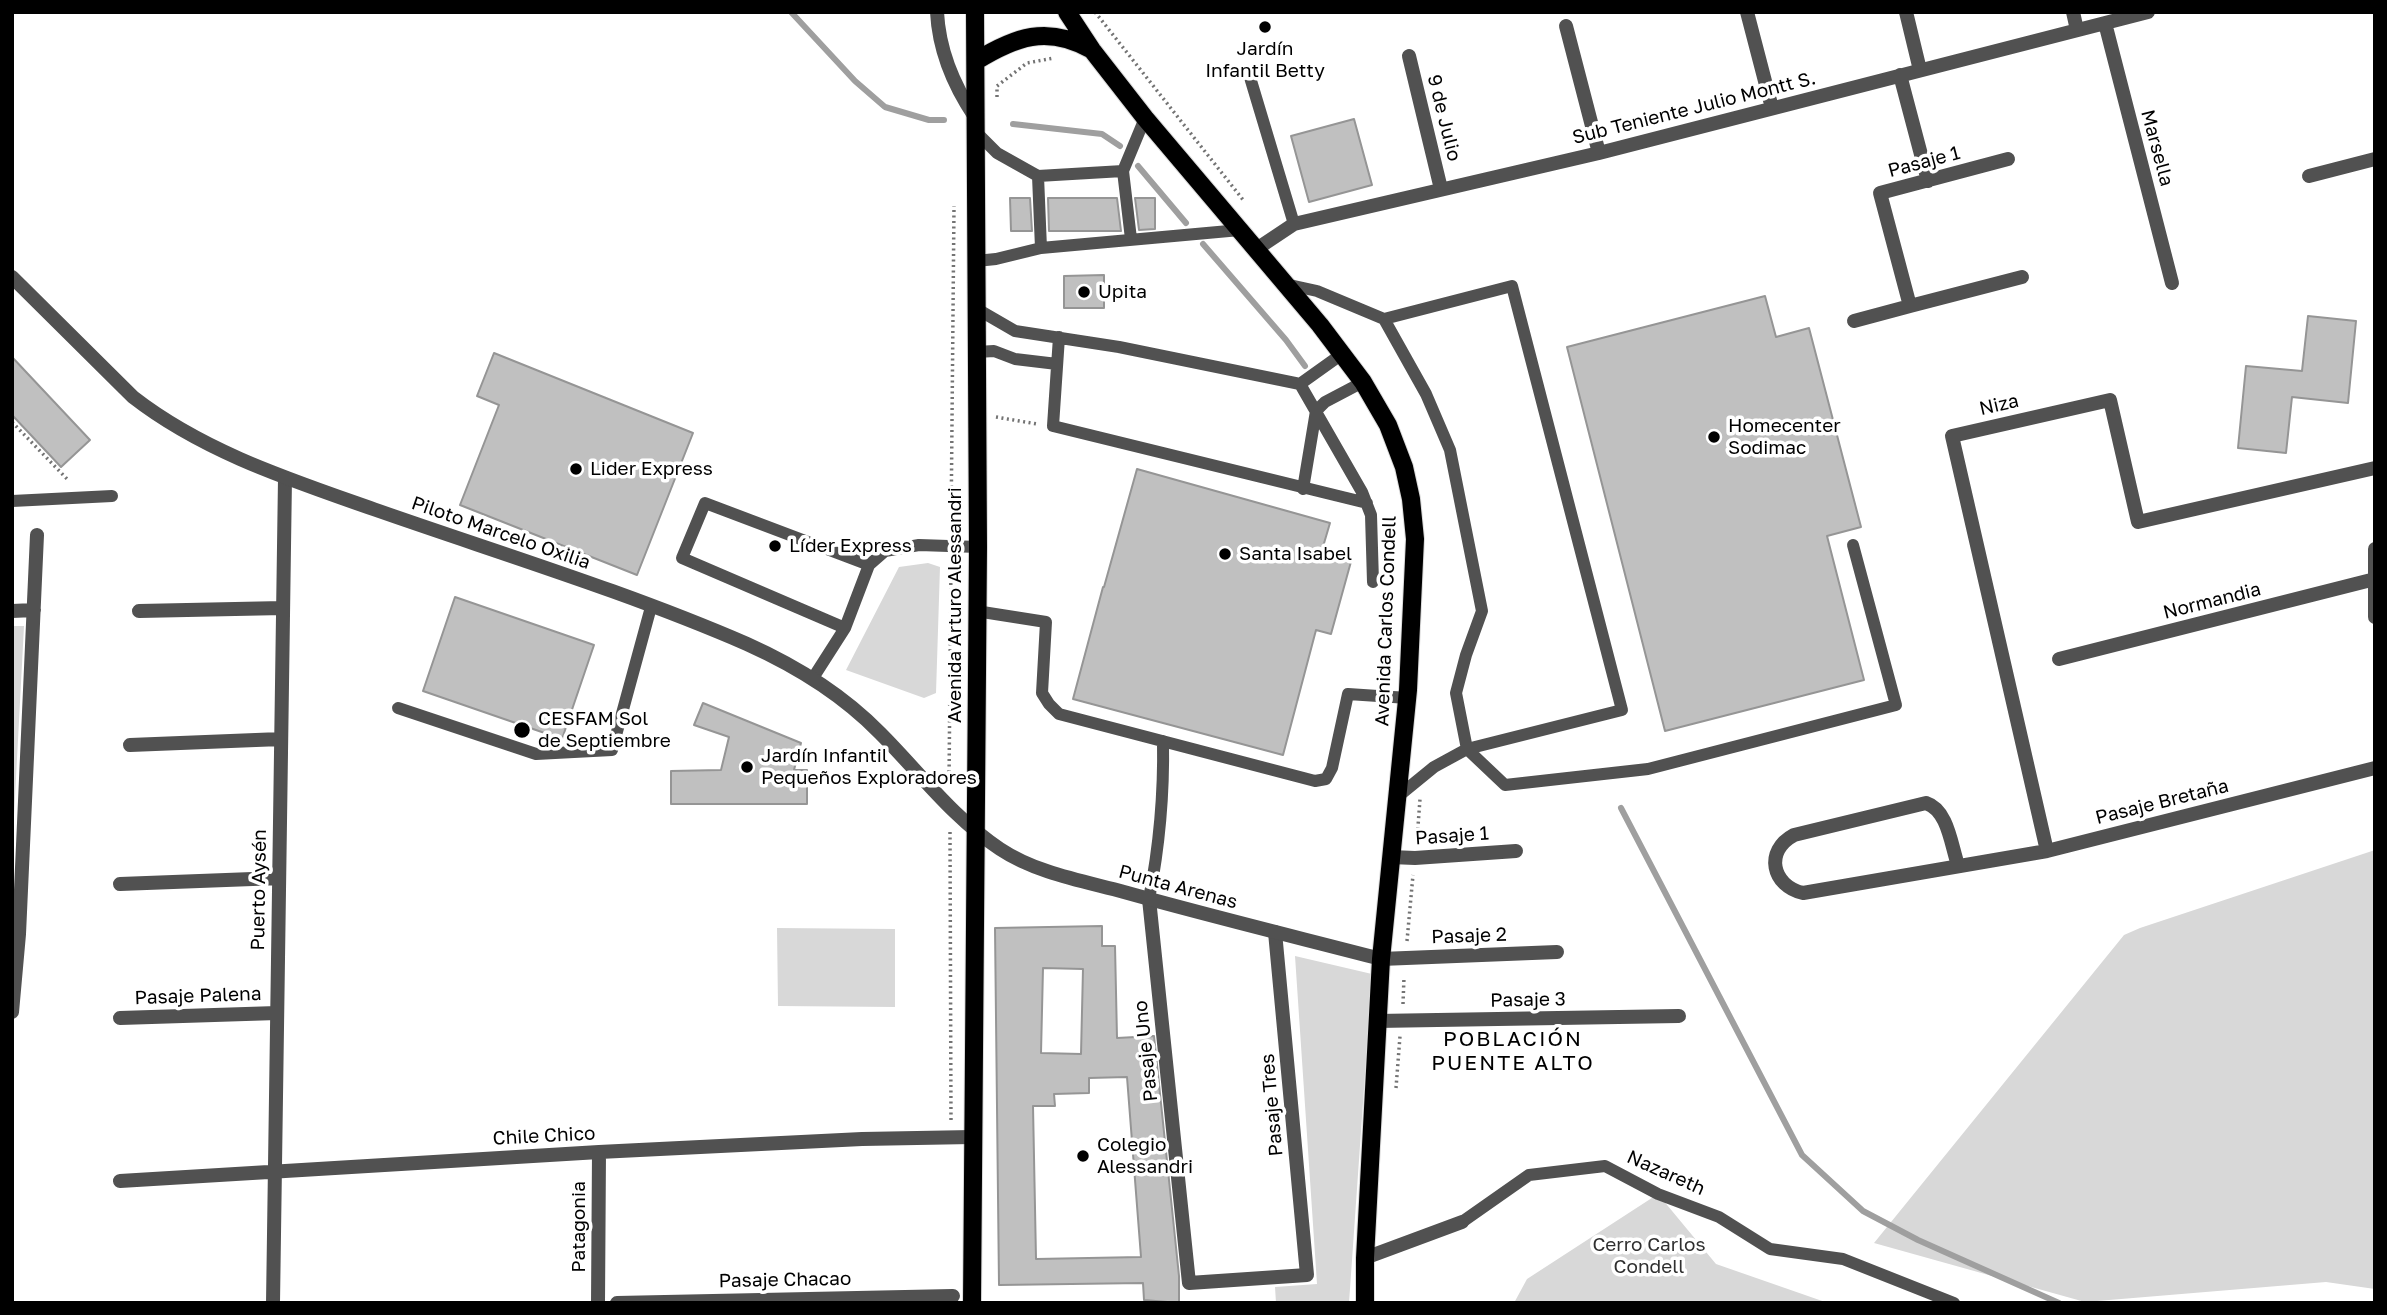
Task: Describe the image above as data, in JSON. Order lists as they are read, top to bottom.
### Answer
{
  "streets": {
    "main road": ["Avenida Arturo Alessandri", "Avenida Carlos Condell"],
    "street": [
      "Sub Teniente Julio Montt S.",
      "9 de Julio",
      "Marsella",
      "Pasaje 1",
      "Niza",
      "Piloto Marcelo Oxilia",
      "Normandia",
      "Pasaje Bretaña",
      "Punta Arenas",
      "Puerto Aysén",
      "Pasaje 2",
      "Pasaje Palena",
      "Pasaje 3",
      "Pasaje Uno",
      "Pasaje Tres",
      "Chile Chico",
      "Nazareth",
      "Patagonia",
      "Pasaje Chacao"
    ]
  },
  "crossings": [
    ["Sub Teniente Julio Montt S.", "9 de Julio"],
    ["Sub Teniente Julio Montt S.", "Marsella"],
    ["Sub Teniente Julio Montt S.", "Avenida Carlos Condell"],
    ["Pasaje 1", "Avenida Carlos Condell"],
    ["Niza", "Pasaje Bretaña"],
    ["Piloto Marcelo Oxilia", "Avenida Arturo Alessandri"],
    ["Piloto Marcelo Oxilia", "Punta Arenas"],
    ["Piloto Marcelo Oxilia", "Puerto Aysén"],
    ["Avenida Arturo Alessandri", "Avenida Carlos Condell"],
    ["Avenida Arturo Alessandri", "Punta Arenas"],
    ["Avenida Arturo Alessandri", "Chile Chico"],
    ["Avenida Carlos Condell", "Punta Arenas"],
    ["Avenida Carlos Condell", "Pasaje 2"],
    ["Avenida Carlos Condell", "Pasaje 3"],
    ["Avenida Carlos Condell", "Nazareth"],
    ["Punta Arenas", "Pasaje 2"],
    ["Punta Arenas", "Pasaje Uno"],
    ["Punta Arenas", "Pasaje Tres"],
    ["Puerto Aysén", "Pasaje Palena"],
    ["Puerto Aysén", "Chile Chico"],
    ["Pasaje Uno", "Pasaje Tres"],
    ["Chile Chico", "Patagonia"]
  ],
  "districts": ["POBLACIÓN PUENTE ALTO"],
  "parks": ["Cerro Carlos Condell"],
  "places": [
    "Jardín Infantil Betty",
    "Upita",
    "Homecenter Sodimac",
    "Lider Express",
    "Líder Express",
    "Santa Isabel",
    "CESFAM Sol de Septiembre",
    "Jardín Infantil Pequeños Exploradores",
    "Colegio Alessandri"
  ]
}
